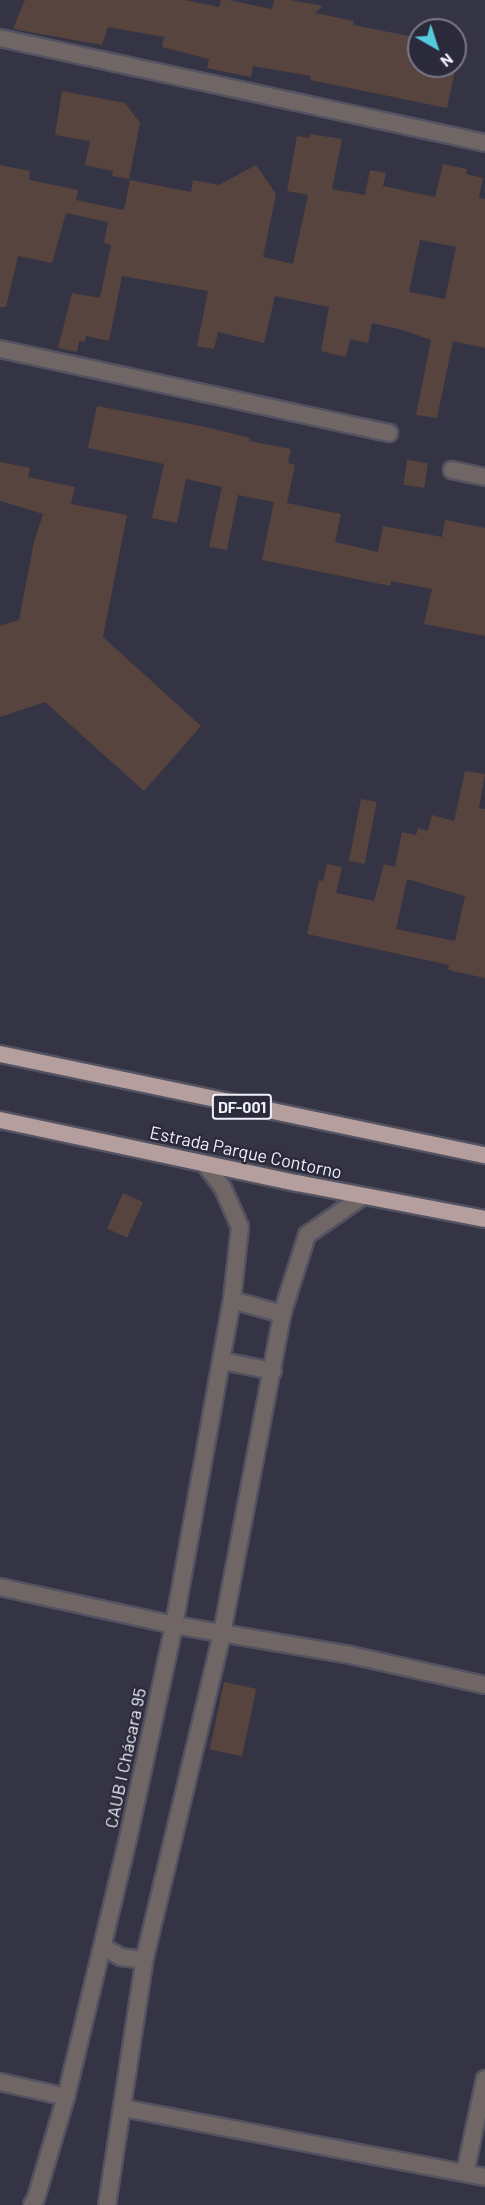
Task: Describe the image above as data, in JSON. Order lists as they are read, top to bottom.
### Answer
{
  "streets": {
    "highway": ["DF-001", "Estrada Parque Contorno"],
    "street": ["CAUB I Chácara 95"]
  },
  "crossings": [
    ["Estrada Parque Contorno", "CAUB I Chácara 95"]
  ],
  "north": "bottom right"
}
